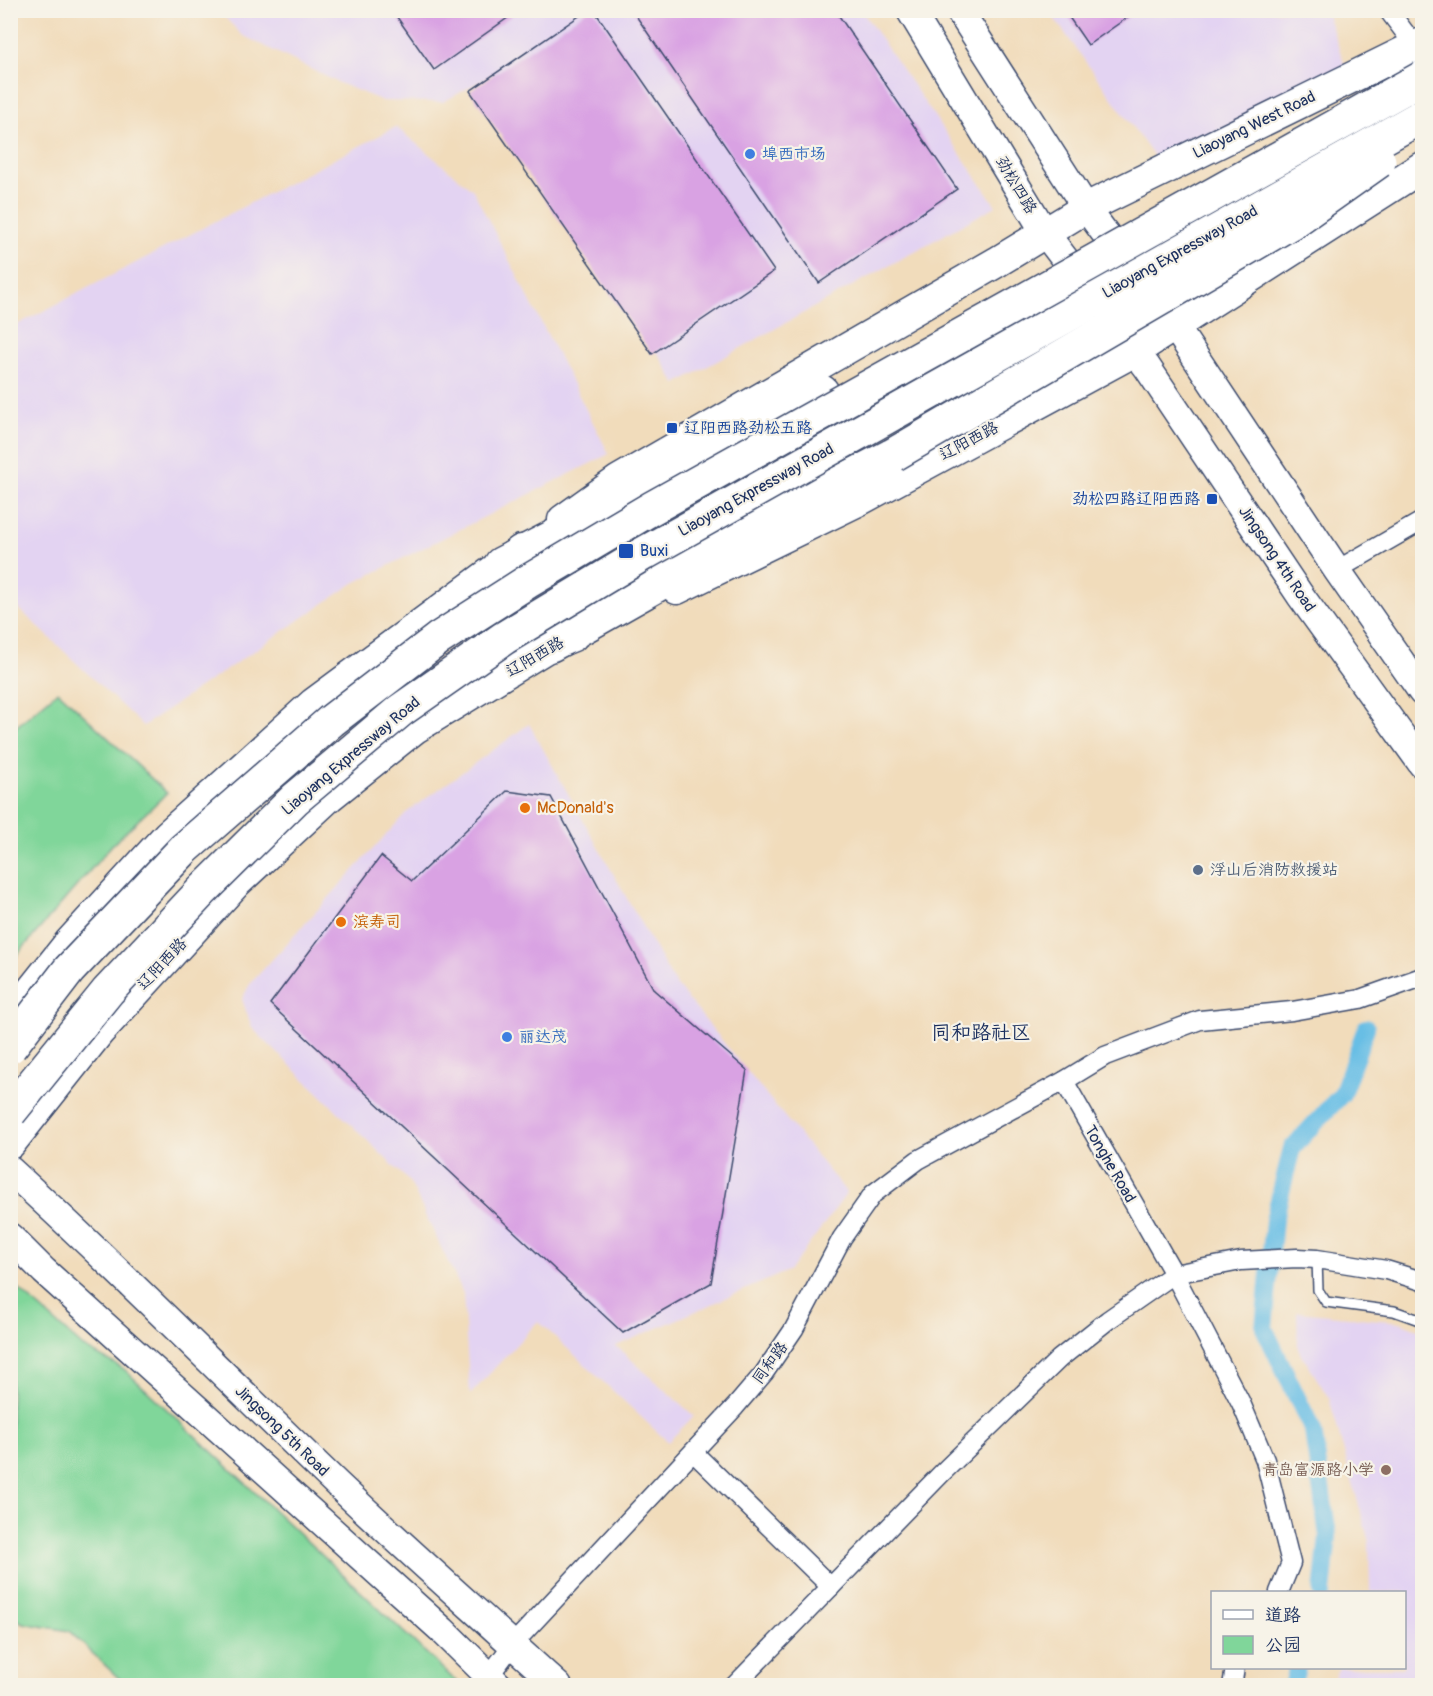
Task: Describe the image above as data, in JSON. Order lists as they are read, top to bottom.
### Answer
{
  "streets": {
    "highway": ["Liaoyang Expressway Road"],
    "main road": ["Liaoyang West Road", "辽阳西路"],
    "street": [
      "劲松四路",
      "Jingsong 4th Road",
      "Tonghe Road",
      "同和路",
      "Jingsong 5th Road"
    ]
  },
  "crossings": [
    ["劲松四路", "辽阳西路"],
    ["劲松四路", "Jingsong 4th Road"],
    ["辽阳西路", "Jingsong 4th Road"],
    ["Tonghe Road", "同和路"],
    ["同和路", "Jingsong 5th Road"]
  ],
  "districts": ["同和路社区"],
  "places": {
    "other": [
      "埠西市场",
      "McDonald's",
      "浮山后消防救援站",
      "滨寿司",
      "丽达茂",
      "青岛富源路小学"
    ],
    "transit": ["辽阳西路劲松五路", "劲松四路辽阳西路", "Buxi"]
  },
  "legend": ["道路", "公园"]
}
